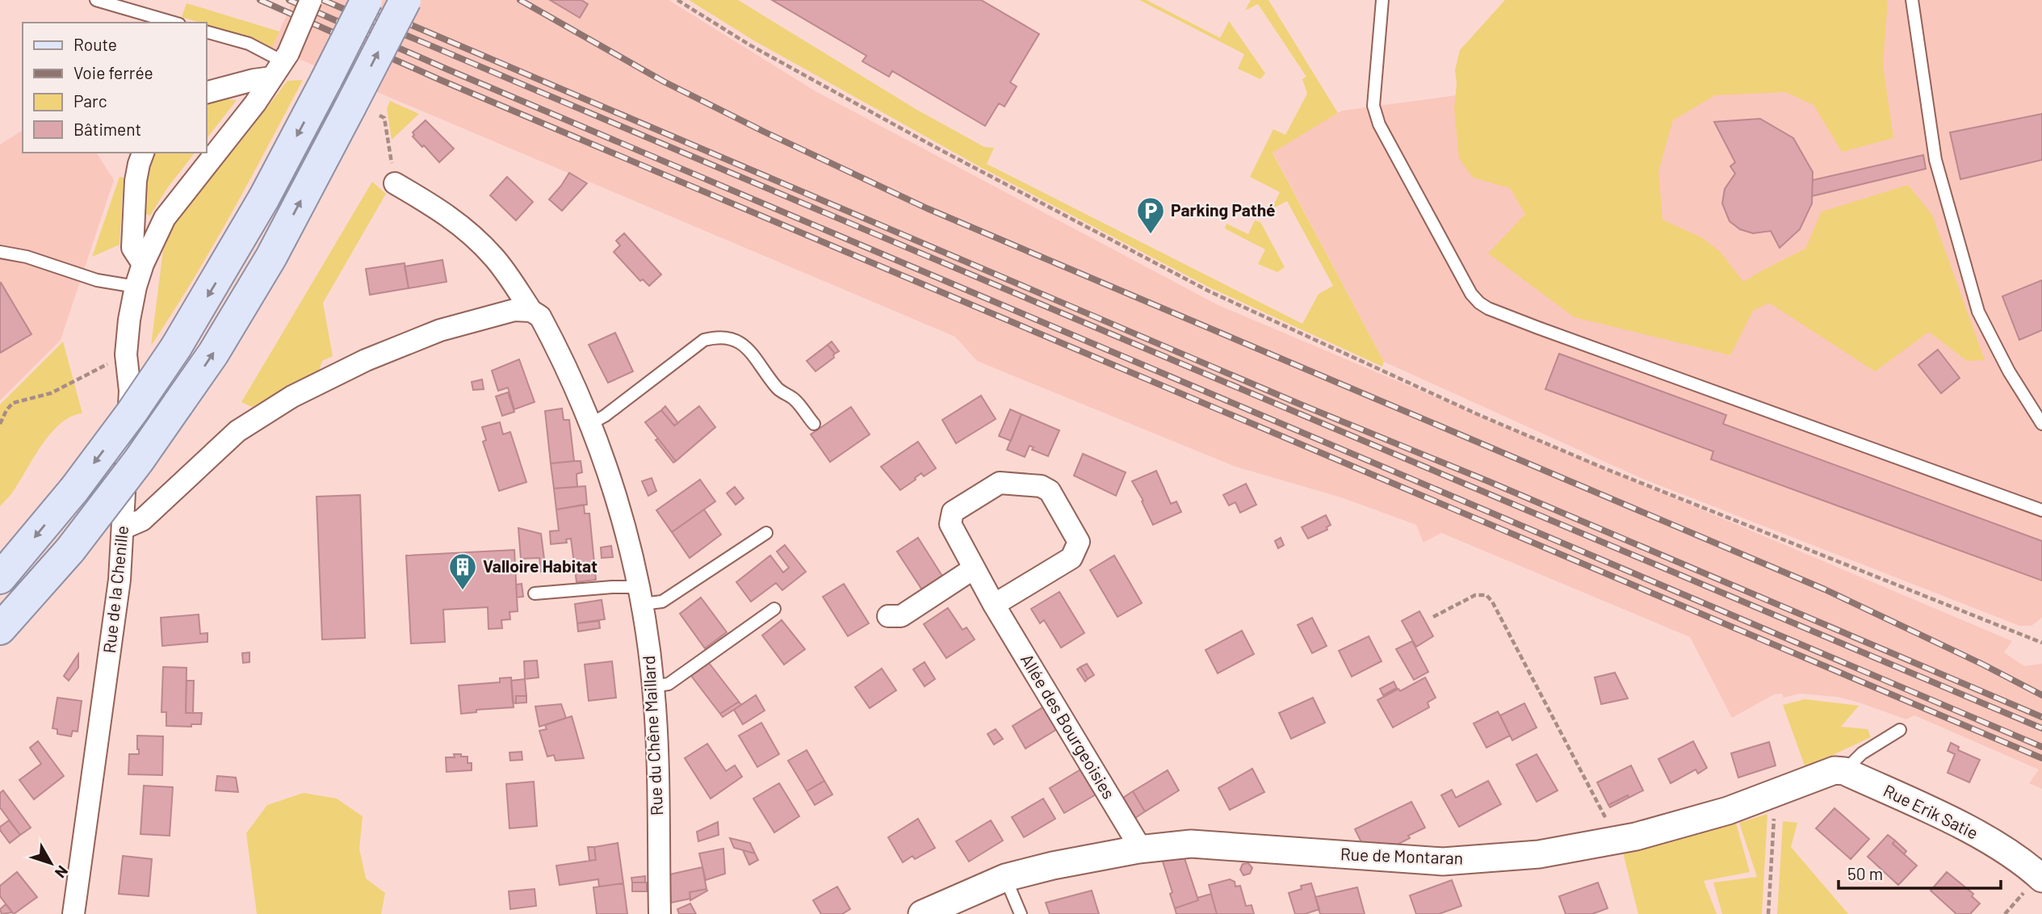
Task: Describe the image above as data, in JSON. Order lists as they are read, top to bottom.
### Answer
{
  "streets": {
    "street": [
      "Rue de la Chenille",
      "Allée des Bourgeoisies",
      "Rue du Chêne Maillard",
      "Rue Erik Satie",
      "Rue de Montaran"
    ]
  },
  "crossings": [
    ["Allée des Bourgeoisies", "Rue de Montaran"],
    ["Rue Erik Satie", "Rue de Montaran"]
  ],
  "places": {
    "parking": ["Parking Pathé"],
    "building": ["Valloire Habitat"]
  },
  "legend": [
    "Route",
    "Voie ferrée",
    "Parc",
    "Bâtiment"
  ],
  "scale_bar": "50 m",
  "north": "bottom right"
}
